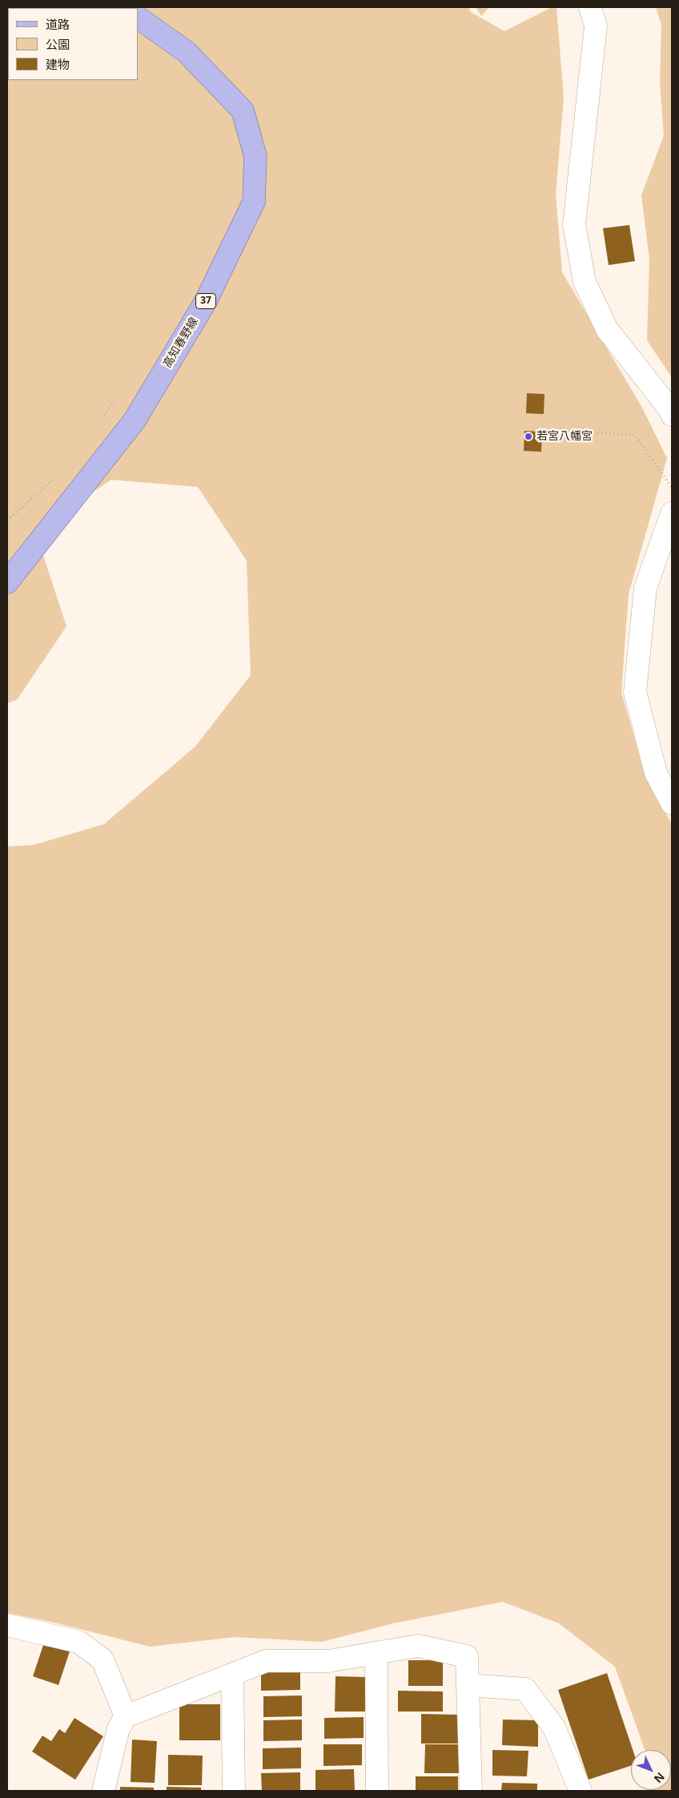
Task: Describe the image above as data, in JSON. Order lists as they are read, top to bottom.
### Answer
{
  "streets": {
    "main road": ["37", "高知春野線"]
  },
  "places": ["若宮八幡宮"],
  "legend": ["道路", "公園", "建物"],
  "north": "bottom right"
}
